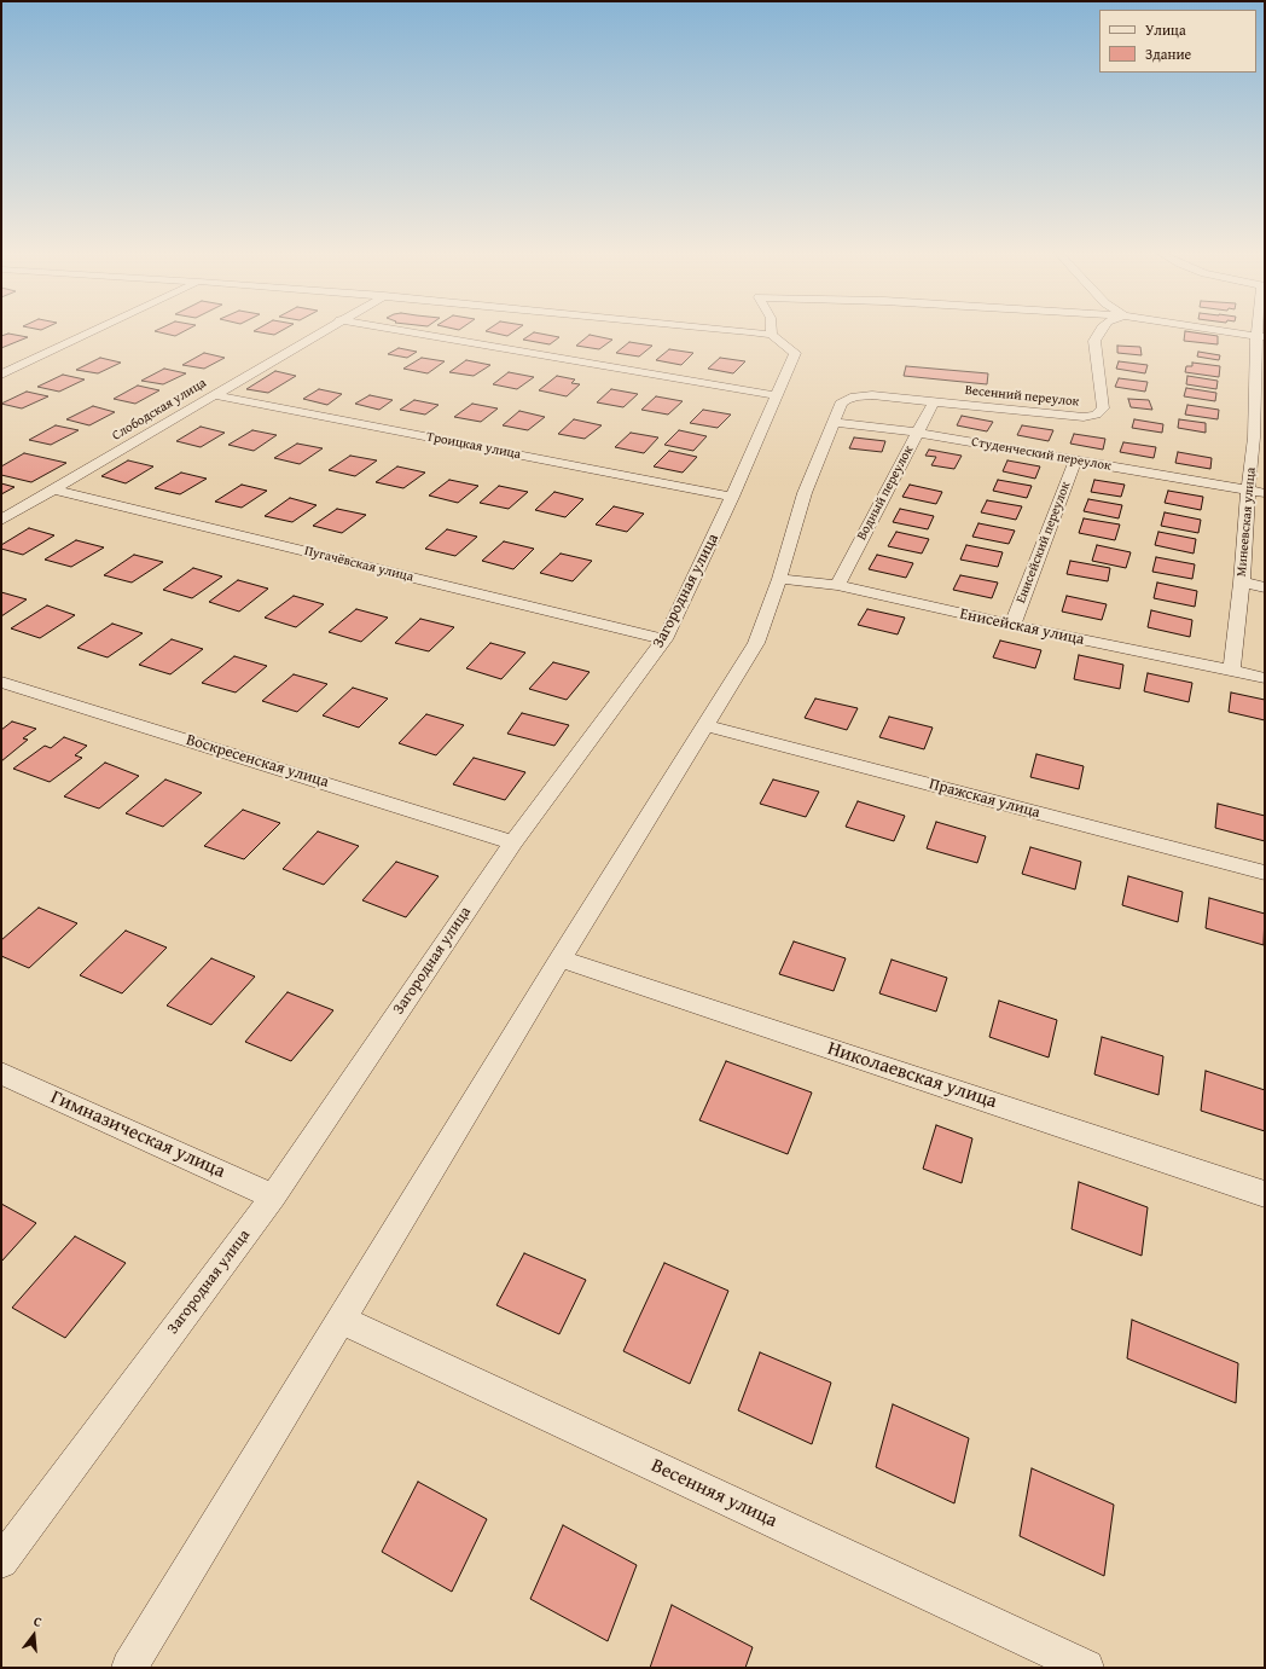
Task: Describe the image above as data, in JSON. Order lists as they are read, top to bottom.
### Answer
{
  "streets": {
    "street": [
      "Весенний переулок",
      "Слободская улица",
      "Троицкая улица",
      "Студенческий переулок",
      "Водный переулок",
      "Минеевская улица",
      "Енисейский переулок",
      "Пугачёвская улица",
      "Загородная улица",
      "Енисейская улица",
      "Воскресенская улица",
      "Пражская улица",
      "Николаевская улица",
      "Гимназическая улица",
      "Весенняя улица"
    ]
  },
  "crossings": [
    ["Весенний переулок", "Студенческий переулок"],
    ["Весенний переулок", "Водный переулок"],
    ["Слободская улица", "Троицкая улица"],
    ["Слободская улица", "Пугачёвская улица"],
    ["Троицкая улица", "Загородная улица"],
    ["Студенческий переулок", "Водный переулок"],
    ["Студенческий переулок", "Минеевская улица"],
    ["Студенческий переулок", "Енисейский переулок"],
    ["Водный переулок", "Енисейская улица"],
    ["Минеевская улица", "Енисейская улица"],
    ["Енисейский переулок", "Енисейская улица"],
    ["Пугачёвская улица", "Загородная улица"],
    ["Загородная улица", "Воскресенская улица"],
    ["Загородная улица", "Гимназическая улица"]
  ],
  "legend": ["Улица", "Здание"],
  "north": "top"
}
